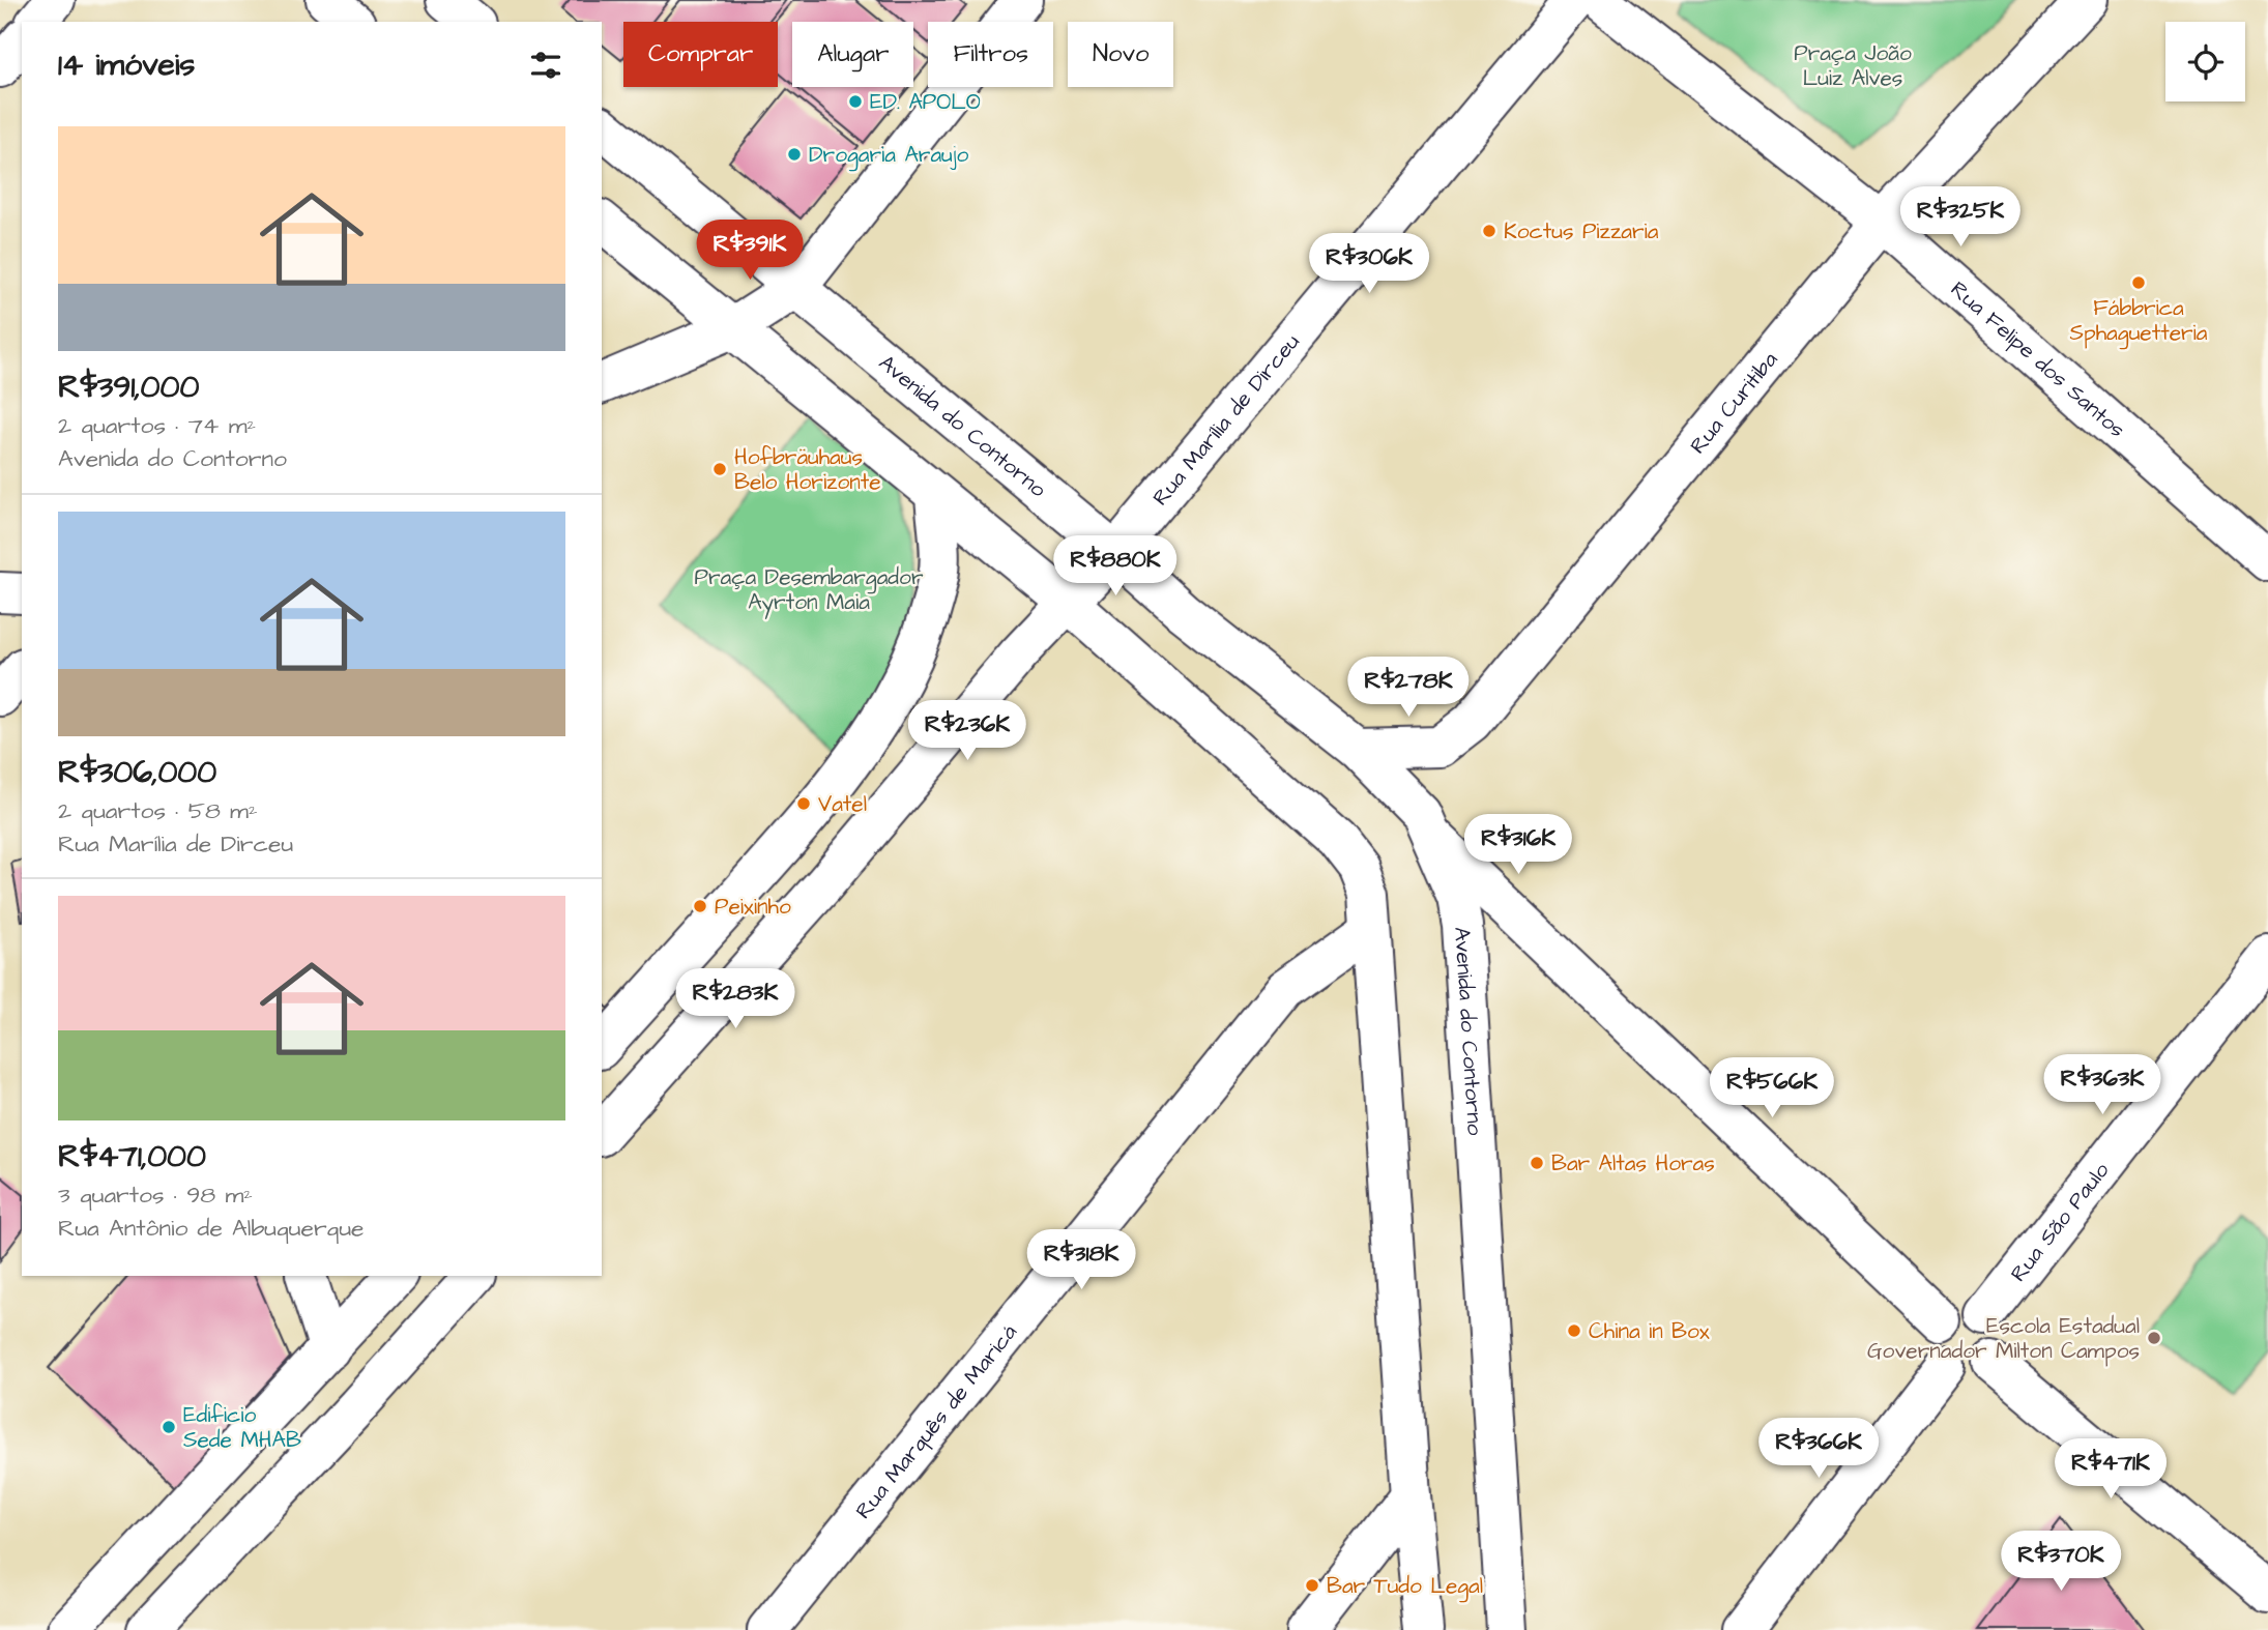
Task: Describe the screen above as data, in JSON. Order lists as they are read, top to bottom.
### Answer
{
  "streets": {
    "street": [
      "Rua Felipe dos Santos",
      "Rua Curitiba",
      "Rua Marília de Dirceu",
      "Avenida do Contorno",
      "Rua São Paulo",
      "Rua Marquês de Maricá"
    ]
  },
  "crossings": [
    ["Rua Felipe dos Santos", "Rua Curitiba"],
    ["Rua Curitiba", "Avenida do Contorno"],
    ["Rua Marília de Dirceu", "Avenida do Contorno"]
  ],
  "parks": ["Praça João Luiz Alves", "Praça Desembargador Ayrton Maia"],
  "places": [
    "ED. APOLO",
    "Drogaria Araujo",
    "Koctus Pizzaria",
    "Fábbrica Sphaguetteria",
    "Hofbräuhaus Belo Horizonte",
    "Vatel",
    "Peixinho",
    "Bar Altas Horas",
    "China in Box",
    "Escola Estadual Governador Milton Campos",
    "Edificio Sede MHAB",
    "Bar Tudo Legal"
  ],
  "page": {
    "chip": [
      "Comprar",
      "Alugar",
      "Filtros",
      "Novo"
    ],
    "heading": "14 imóveis",
    "list": [
      {
        "name": "R$391,000",
        "note": "2 quartos · 74 m² · Avenida do Contorno"
      },
      {
        "name": "R$306,000",
        "note": "2 quartos · 58 m² · Rua Marília de Dirceu"
      },
      {
        "name": "R$471,000",
        "note": "3 quartos · 98 m² · Rua Antônio de Albuquerque"
      }
    ],
    "price": [
      "R$325K",
      "R$391K",
      "R$306K",
      "R$880K",
      "R$278K",
      "R$236K",
      "R$316K",
      "R$283K",
      "R$363K",
      "R$566K",
      "R$318K",
      "R$366K",
      "R$471K",
      "R$370K"
    ]
  }
}
